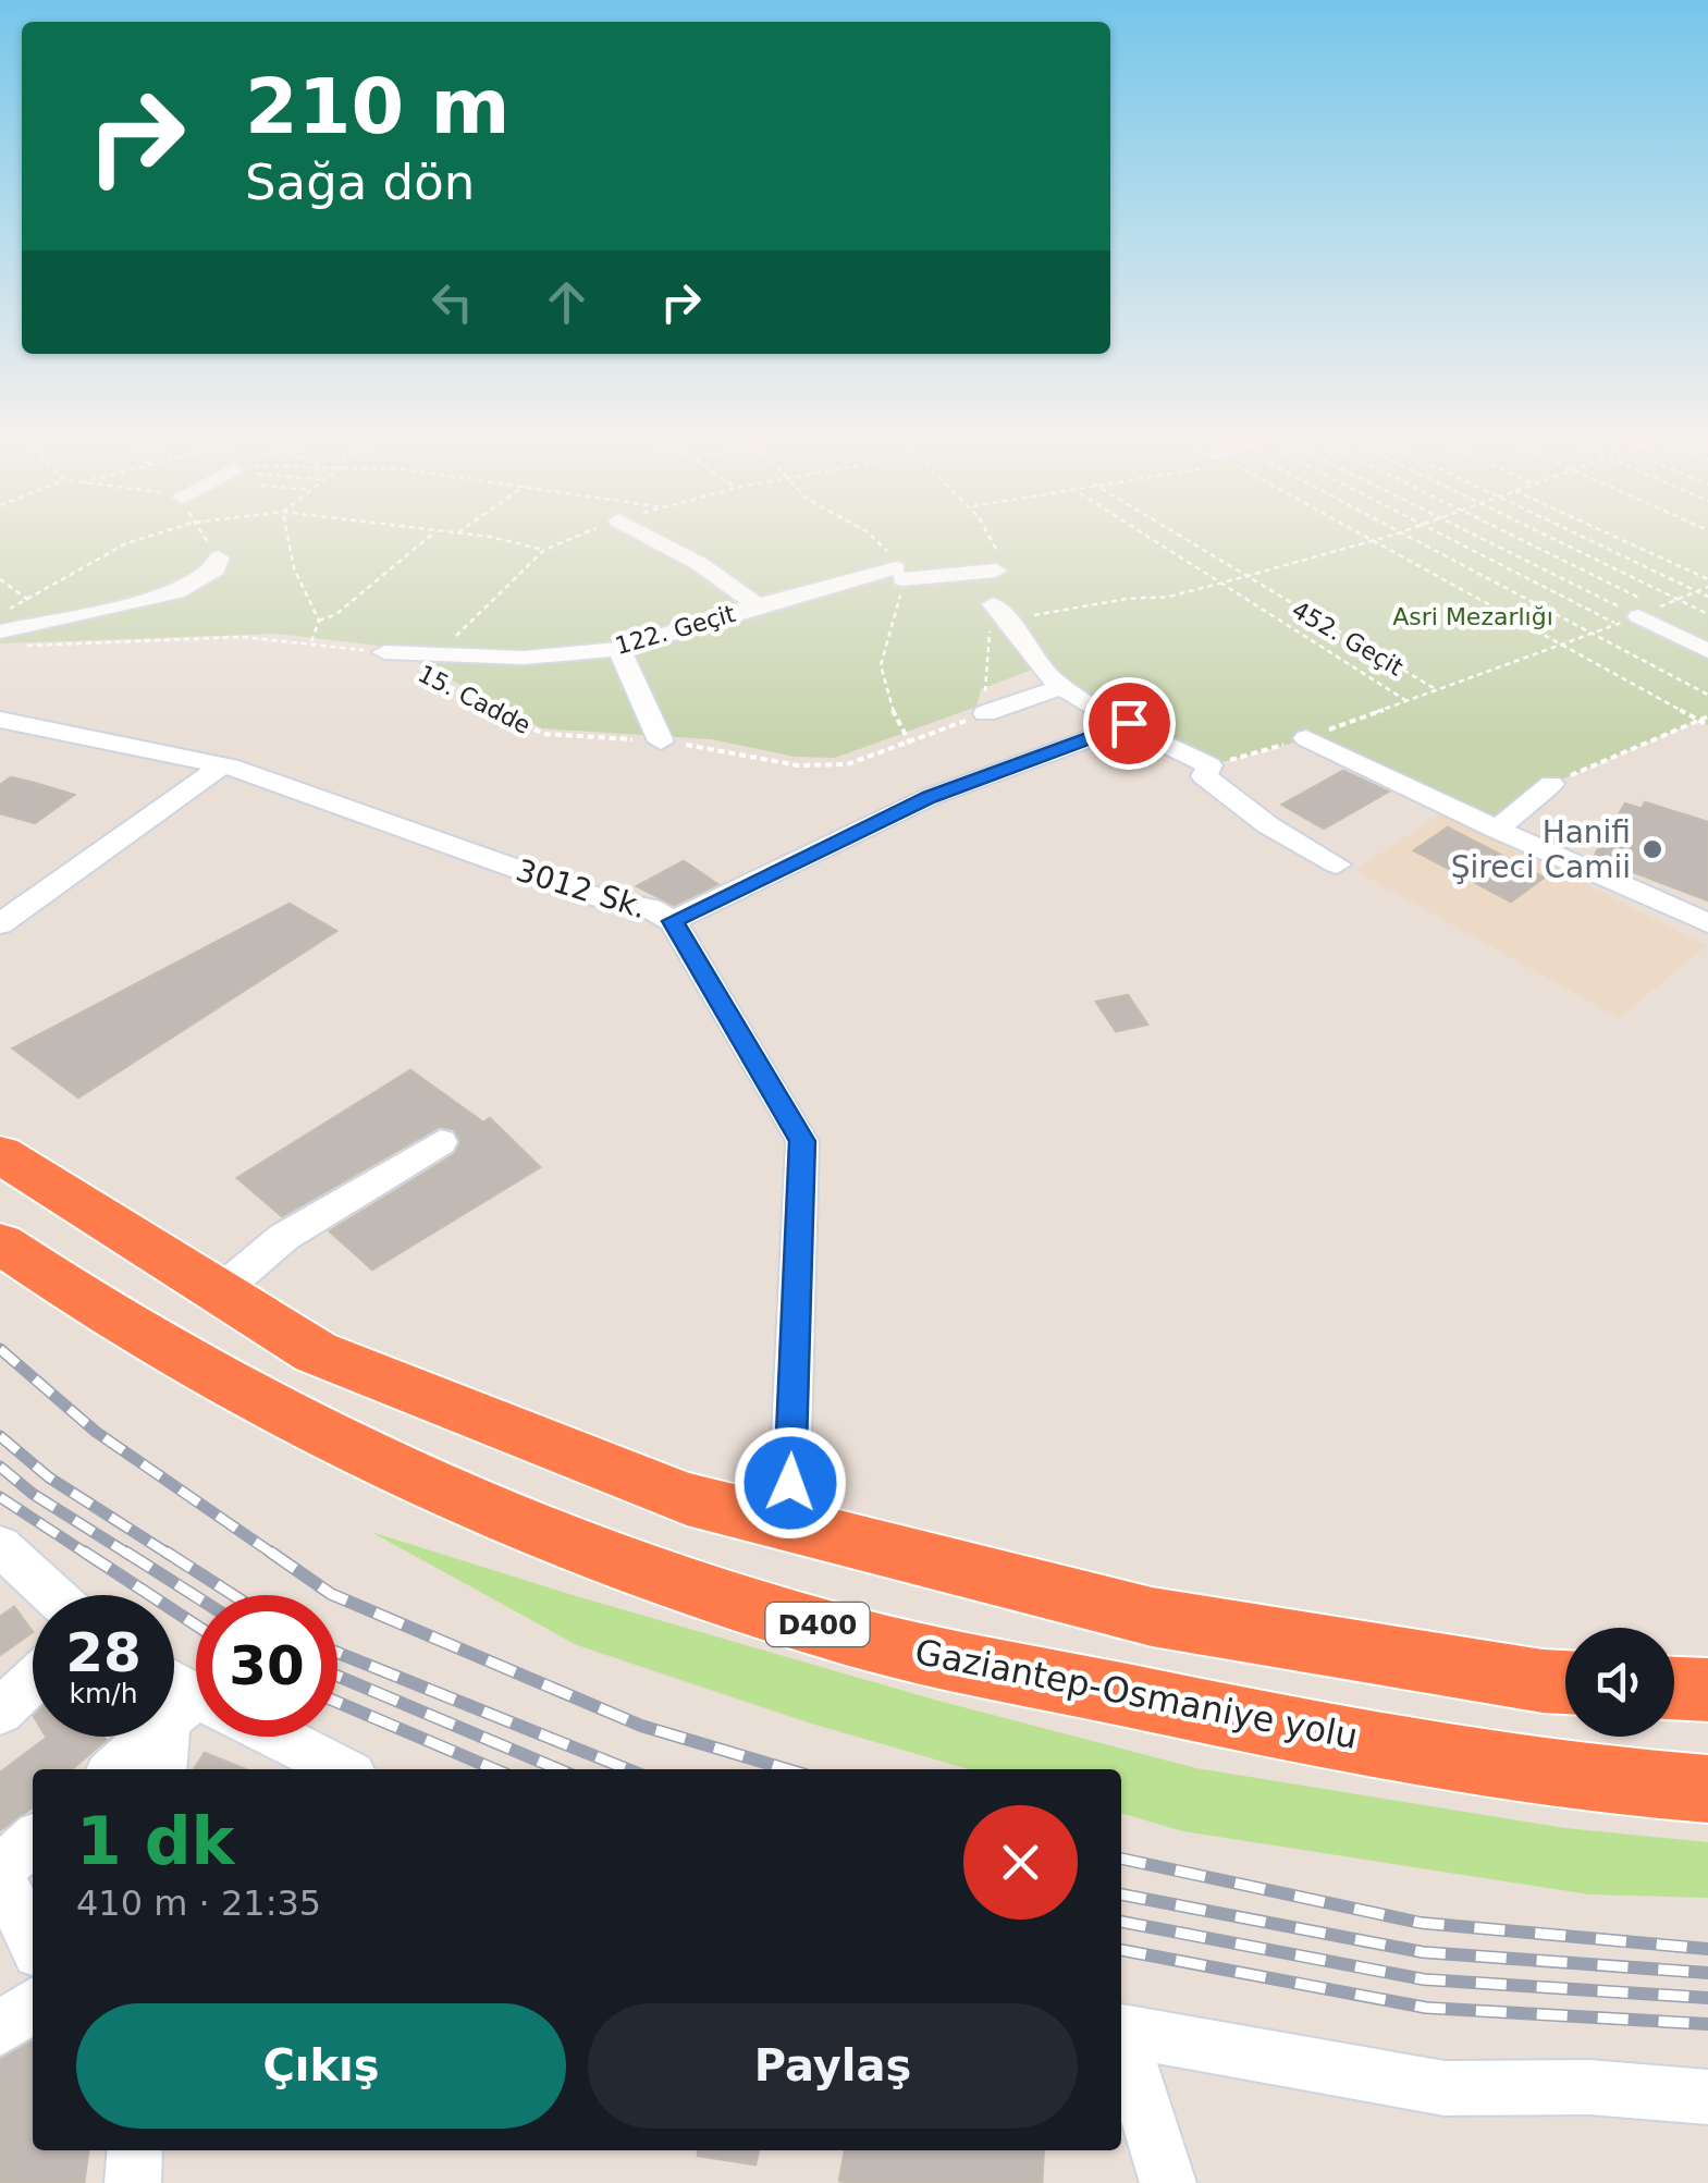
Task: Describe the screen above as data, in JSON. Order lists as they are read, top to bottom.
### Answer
{
  "streets": {
    "highway": ["D400", "Gaziantep-Osmaniye yolu"],
    "street": ["122. Geçit", "3012 Sk."],
    "path": ["452. Geçit", "15. Cadde"]
  },
  "crossings": [
    ["122. Geçit", "15. Cadde"]
  ],
  "parks": ["Asri Mezarlığı"],
  "places": ["Hanifi Şireci Camii"],
  "page": {
    "turn": ["210 m", "Sağa dön"],
    "speed": "28 km/h",
    "limit": "30",
    "heading": ["1 dk", "410 m · 21:35"],
    "buttons": ["Çıkış", "Paylaş"]
  }
}
